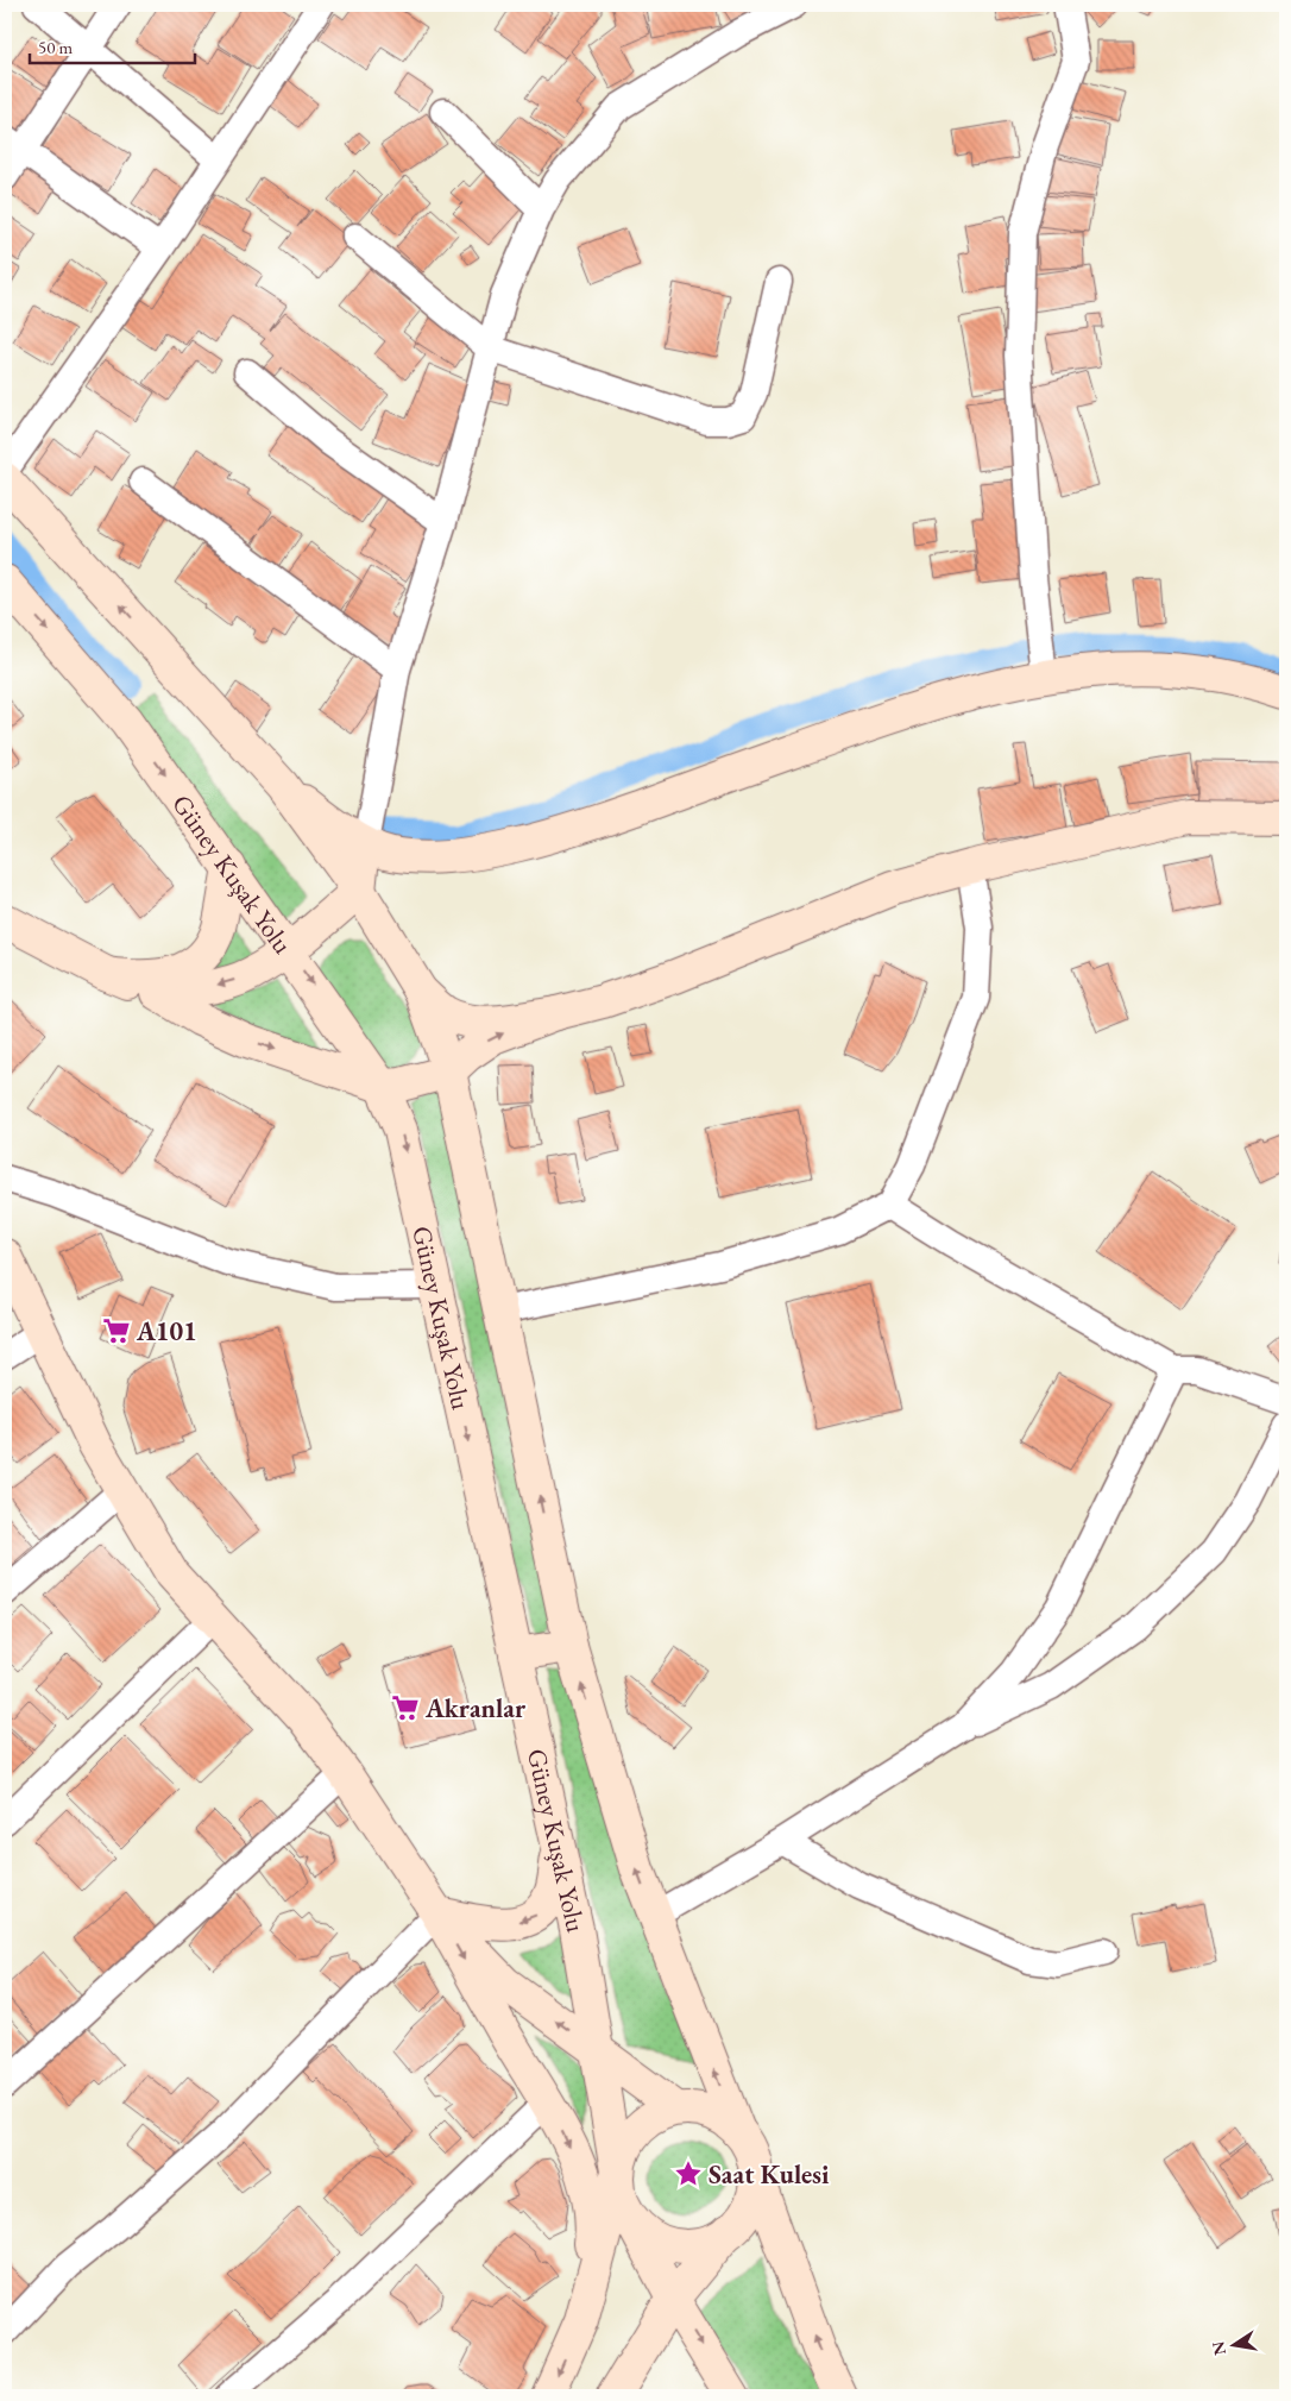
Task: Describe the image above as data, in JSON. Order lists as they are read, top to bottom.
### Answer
{
  "streets": {
    "main road": ["Güney Kuşak Yolu"]
  },
  "places": {
    "supermarket": ["A101", "Akranlar"],
    "place": ["Saat Kulesi"]
  },
  "scale_bar": "50 m",
  "north": "left"
}
